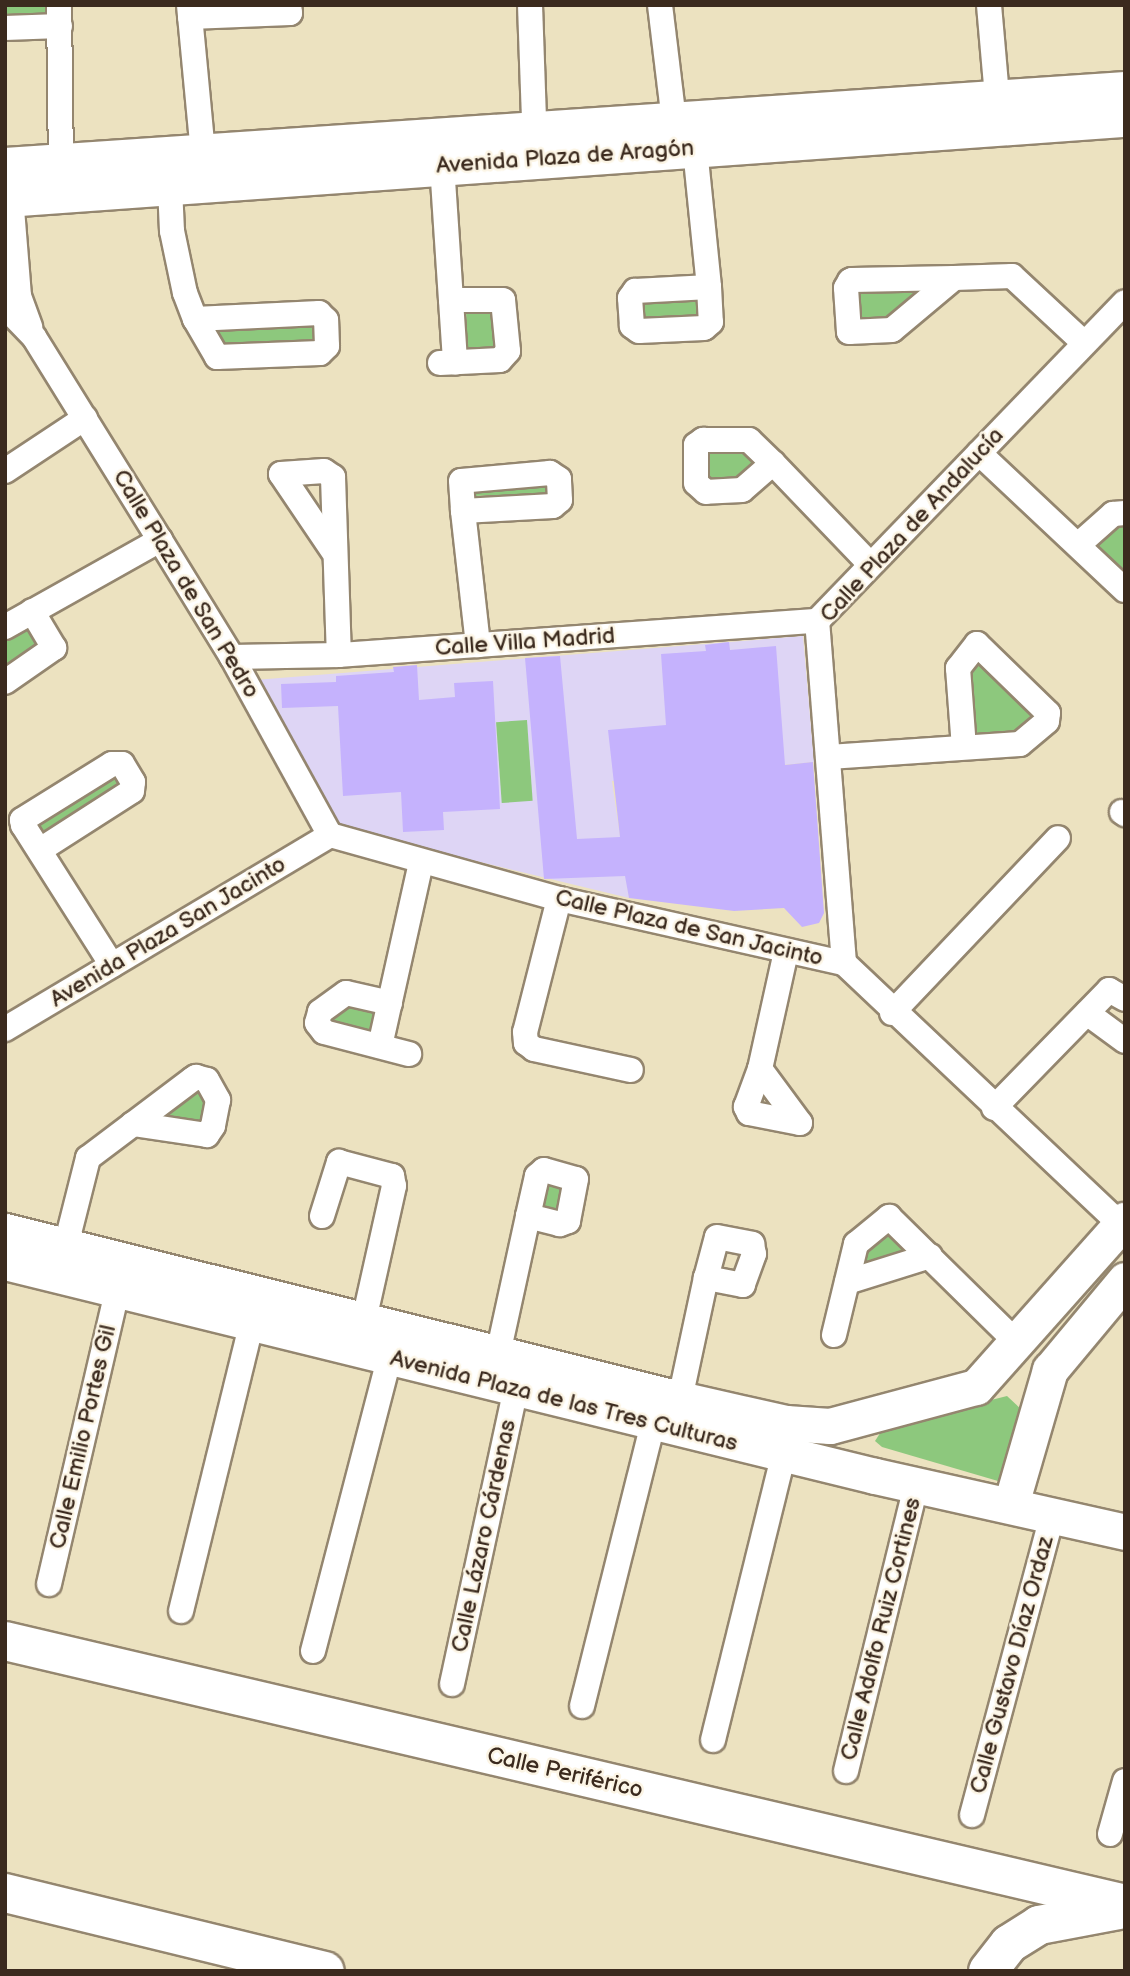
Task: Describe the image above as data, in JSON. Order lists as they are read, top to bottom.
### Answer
{
  "streets": {
    "highway": ["Calle Periférico"],
    "street": [
      "Avenida Plaza de Aragón",
      "Calle Plaza de Andalucía",
      "Calle Plaza de San Pedro",
      "Calle Villa Madrid",
      "Calle Plaza de San Jacinto",
      "Avenida Plaza San Jacinto",
      "Avenida Plaza de las Tres Culturas",
      "Calle Emilio Portes Gil",
      "Calle Lázaro Cárdenas",
      "Calle Adolfo Ruiz Cortines",
      "Calle Gustavo Díaz Ordaz"
    ]
  },
  "crossings": [
    ["Avenida Plaza de Aragón", "Calle Plaza de San Pedro"],
    ["Calle Plaza de Andalucía", "Calle Villa Madrid"],
    ["Calle Plaza de Andalucía", "Calle Plaza de San Jacinto"],
    ["Calle Plaza de San Pedro", "Calle Villa Madrid"],
    ["Calle Plaza de San Pedro", "Calle Plaza de San Jacinto"],
    ["Calle Plaza de San Pedro", "Avenida Plaza San Jacinto"],
    ["Calle Plaza de San Jacinto", "Avenida Plaza San Jacinto"],
    ["Avenida Plaza de las Tres Culturas", "Calle Emilio Portes Gil"],
    ["Avenida Plaza de las Tres Culturas", "Calle Lázaro Cárdenas"],
    ["Avenida Plaza de las Tres Culturas", "Calle Adolfo Ruiz Cortines"],
    ["Avenida Plaza de las Tres Culturas", "Calle Gustavo Díaz Ordaz"]
  ]
}
